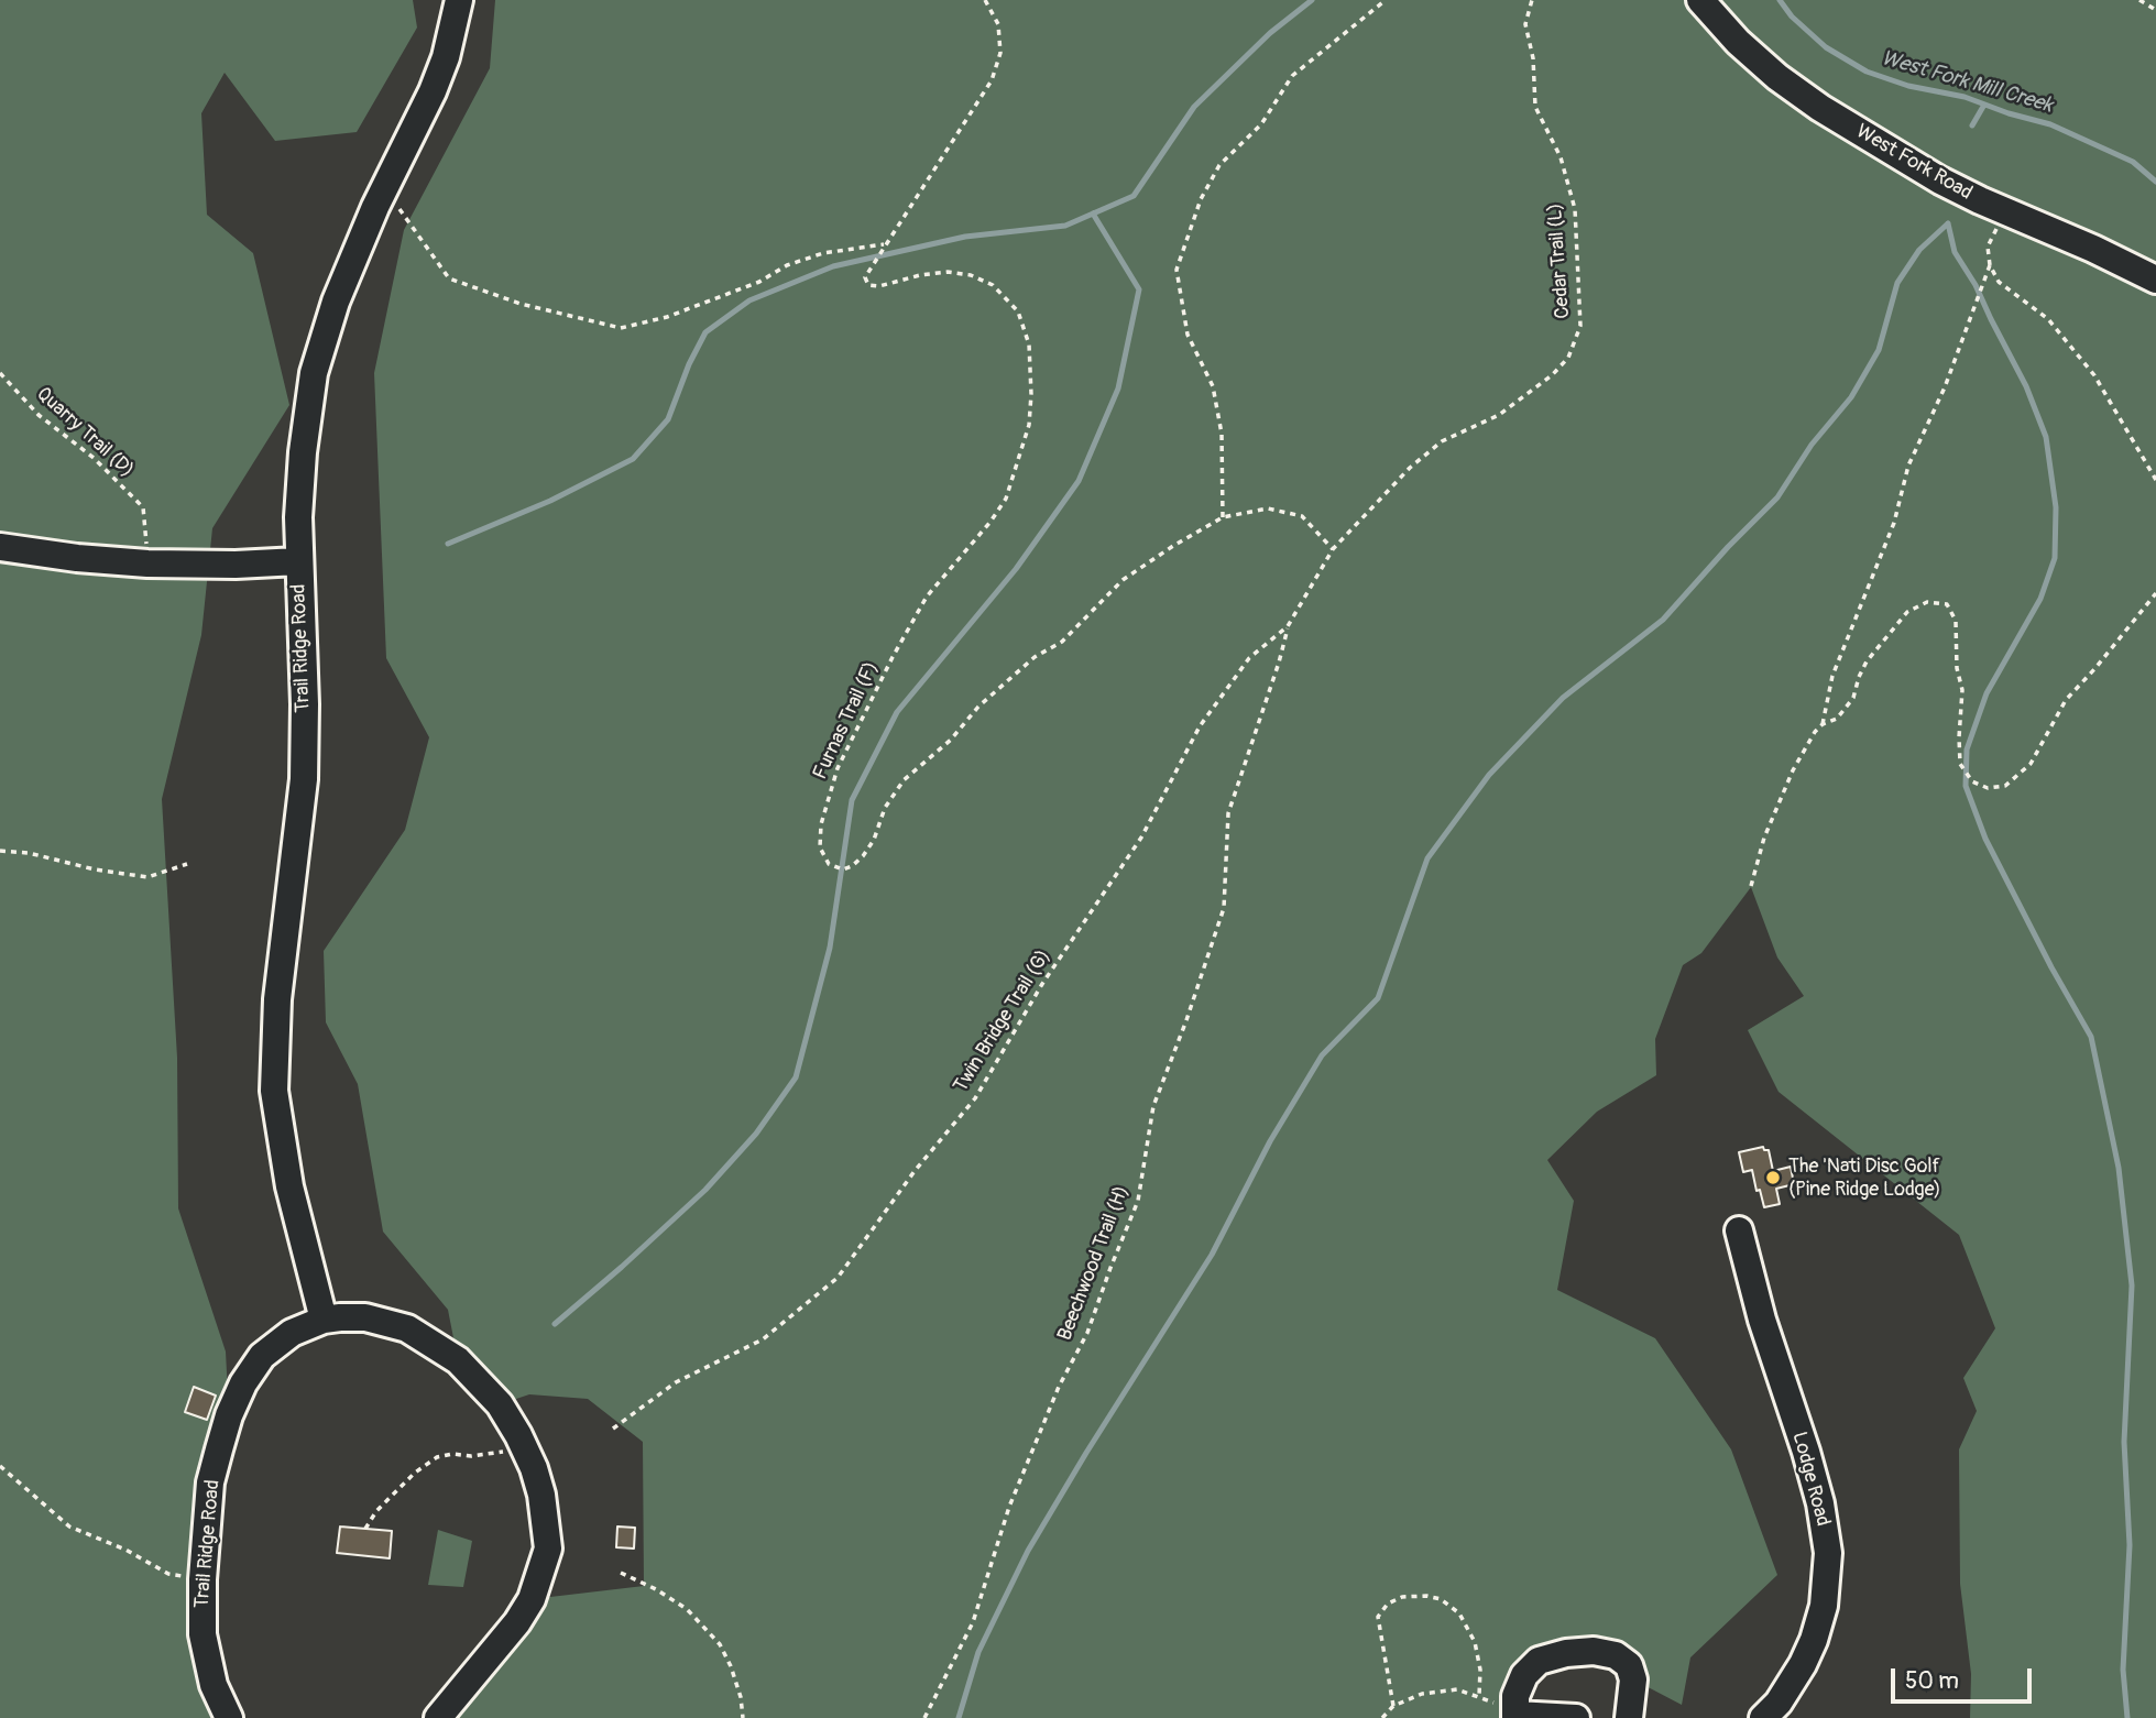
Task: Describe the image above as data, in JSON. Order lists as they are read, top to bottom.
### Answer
{
  "streets": {
    "street": ["West Fork Road", "Trail Ridge Road", "Lodge Road"],
    "path": [
      "Cedar Trail (L)",
      "Quarry Trail (D)",
      "Furnas Trail (F)",
      "Twin Bridge Trail (G)",
      "Beechwood Trail (H)"
    ]
  },
  "crossings": [
    ["Cedar Trail (L)", "Furnas Trail (F)"],
    ["Cedar Trail (L)", "Twin Bridge Trail (G)"],
    ["Furnas Trail (F)", "Twin Bridge Trail (G)"],
    ["Twin Bridge Trail (G)", "Beechwood Trail (H)"]
  ],
  "water": ["West Fork Mill Creek"],
  "places": ["The 'Nati Disc Golf (Pine Ridge Lodge)"],
  "scale_bar": "50 m"
}
